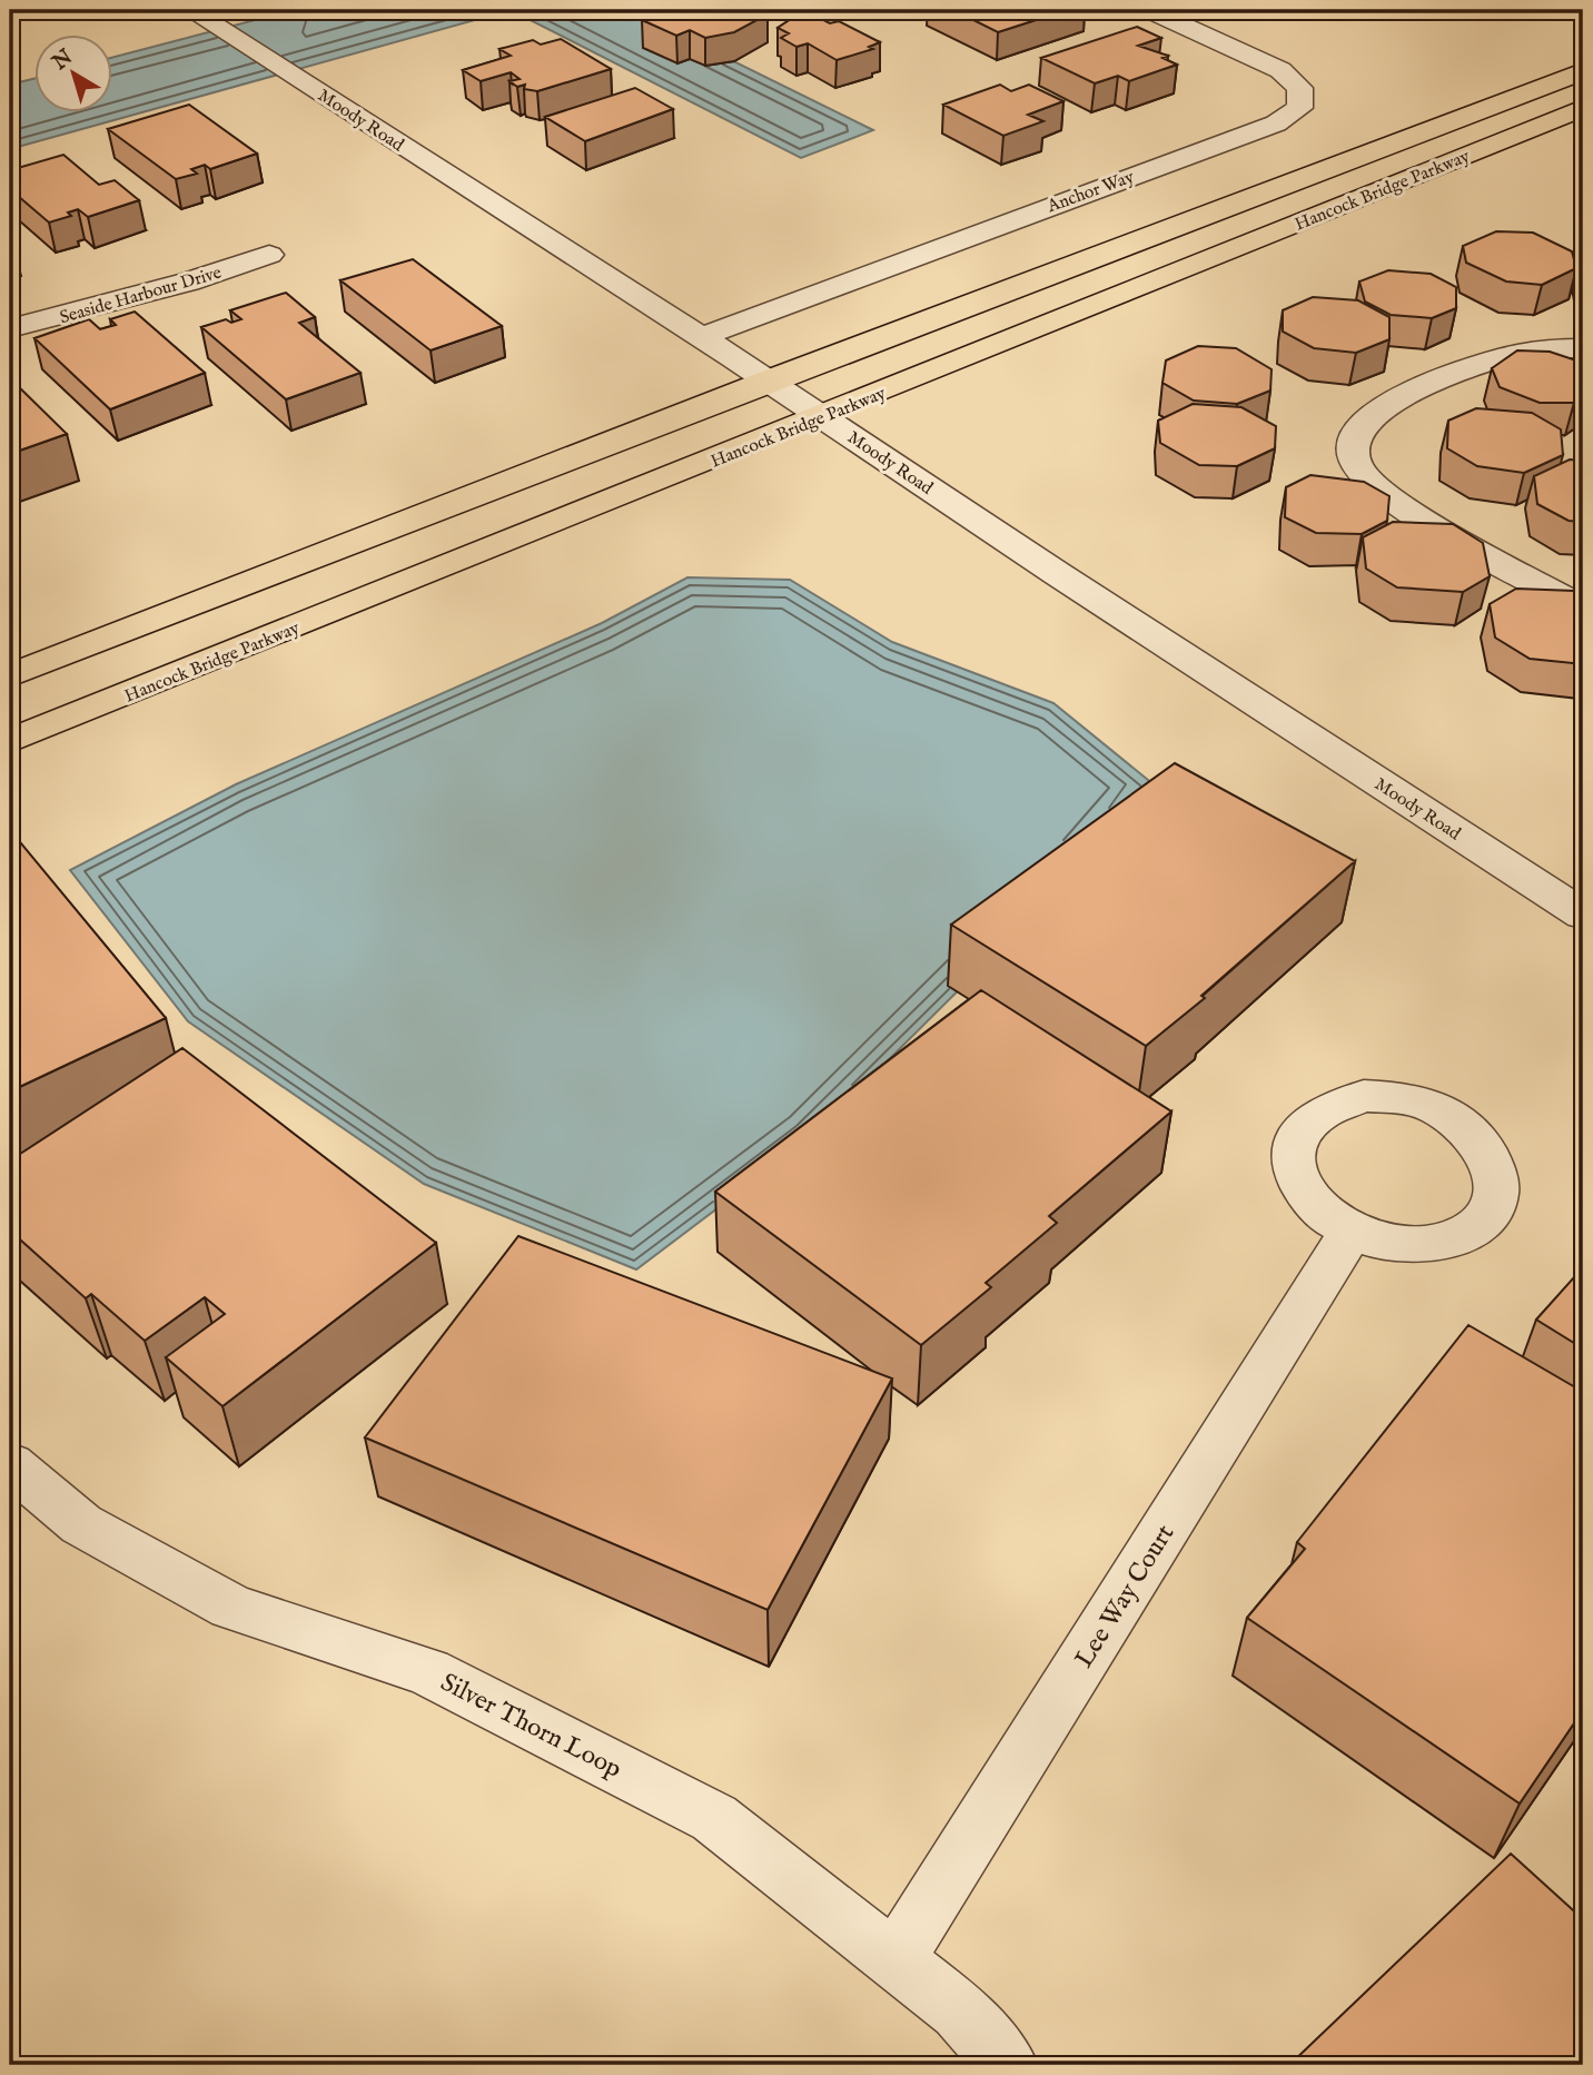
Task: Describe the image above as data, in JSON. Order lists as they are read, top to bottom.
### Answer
{
  "streets": {
    "main road": ["Hancock Bridge Parkway"],
    "street": [
      "Moody Road",
      "Anchor Way",
      "Seaside Harbour Drive",
      "Lee Way Court",
      "Silver Thorn Loop"
    ]
  },
  "crossings": [
    ["Moody Road", "Hancock Bridge Parkway"],
    ["Moody Road", "Anchor Way"],
    ["Lee Way Court", "Silver Thorn Loop"]
  ],
  "north": "top left"
}
